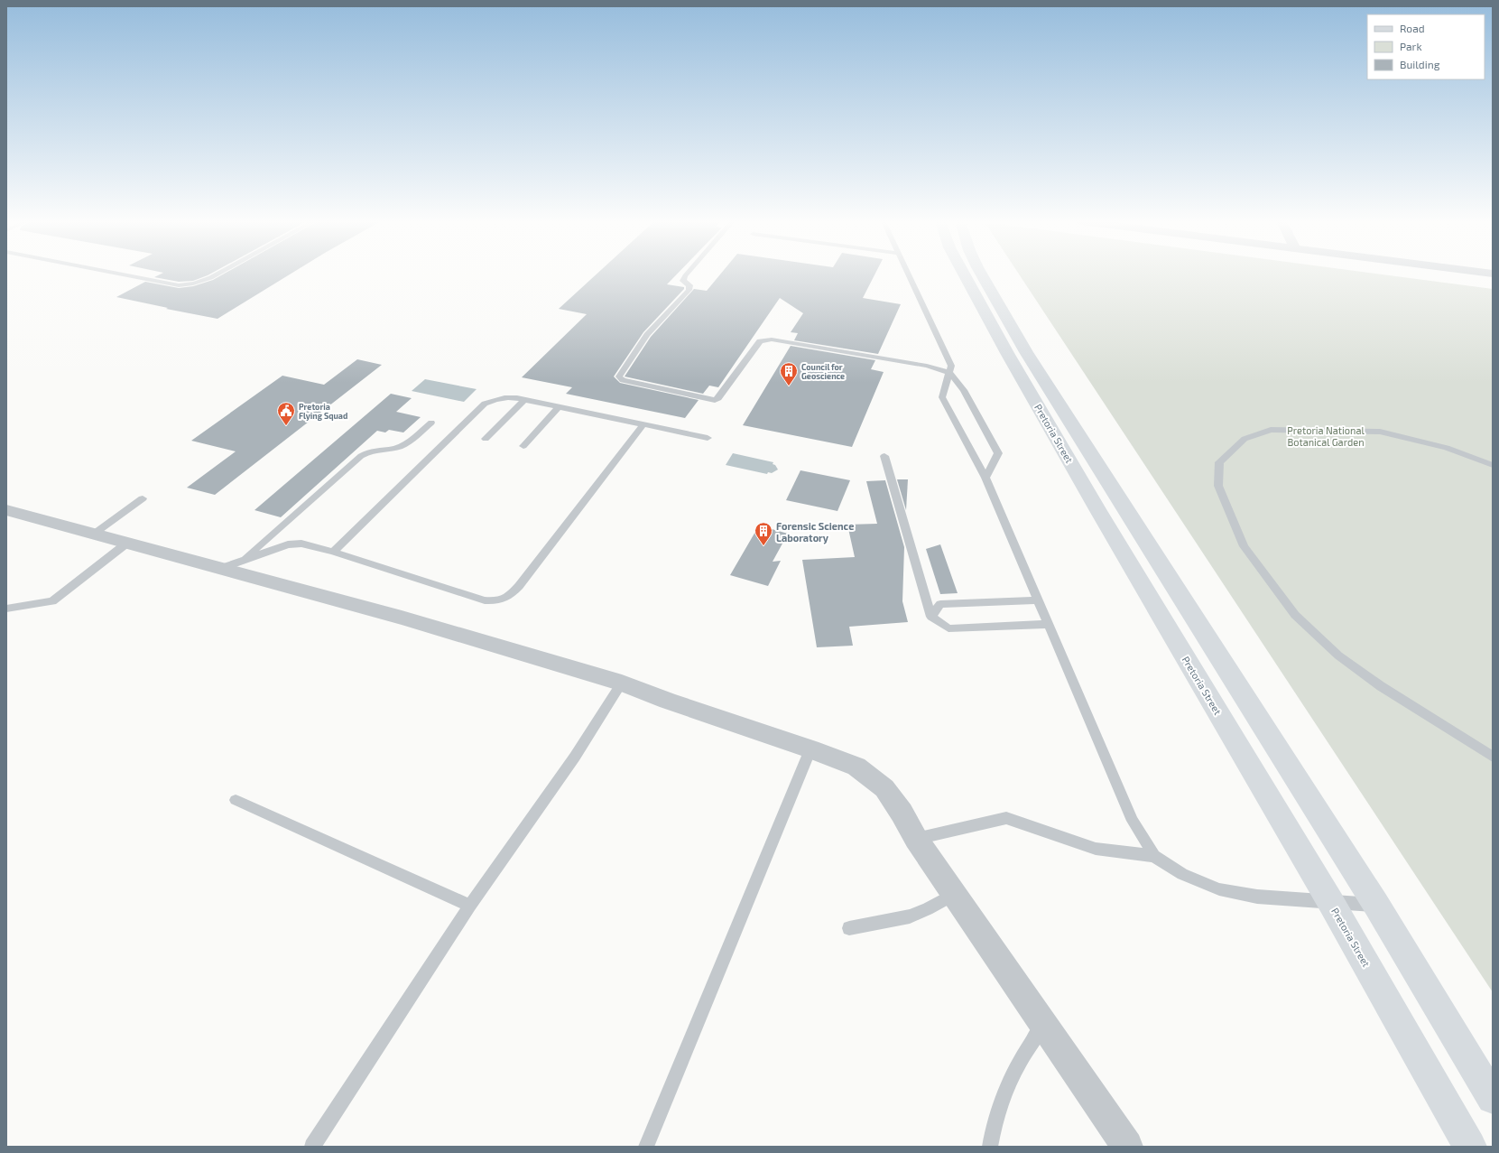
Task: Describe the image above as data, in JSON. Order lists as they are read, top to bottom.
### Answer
{
  "streets": {
    "main road": ["Pretoria Street"]
  },
  "parks": ["Pretoria National Botanical Garden"],
  "places": {
    "building": ["Council for Geoscience", "Forensic Science Laboratory"],
    "public building": ["Pretoria Flying Squad"]
  },
  "legend": ["Road", "Park", "Building"]
}
